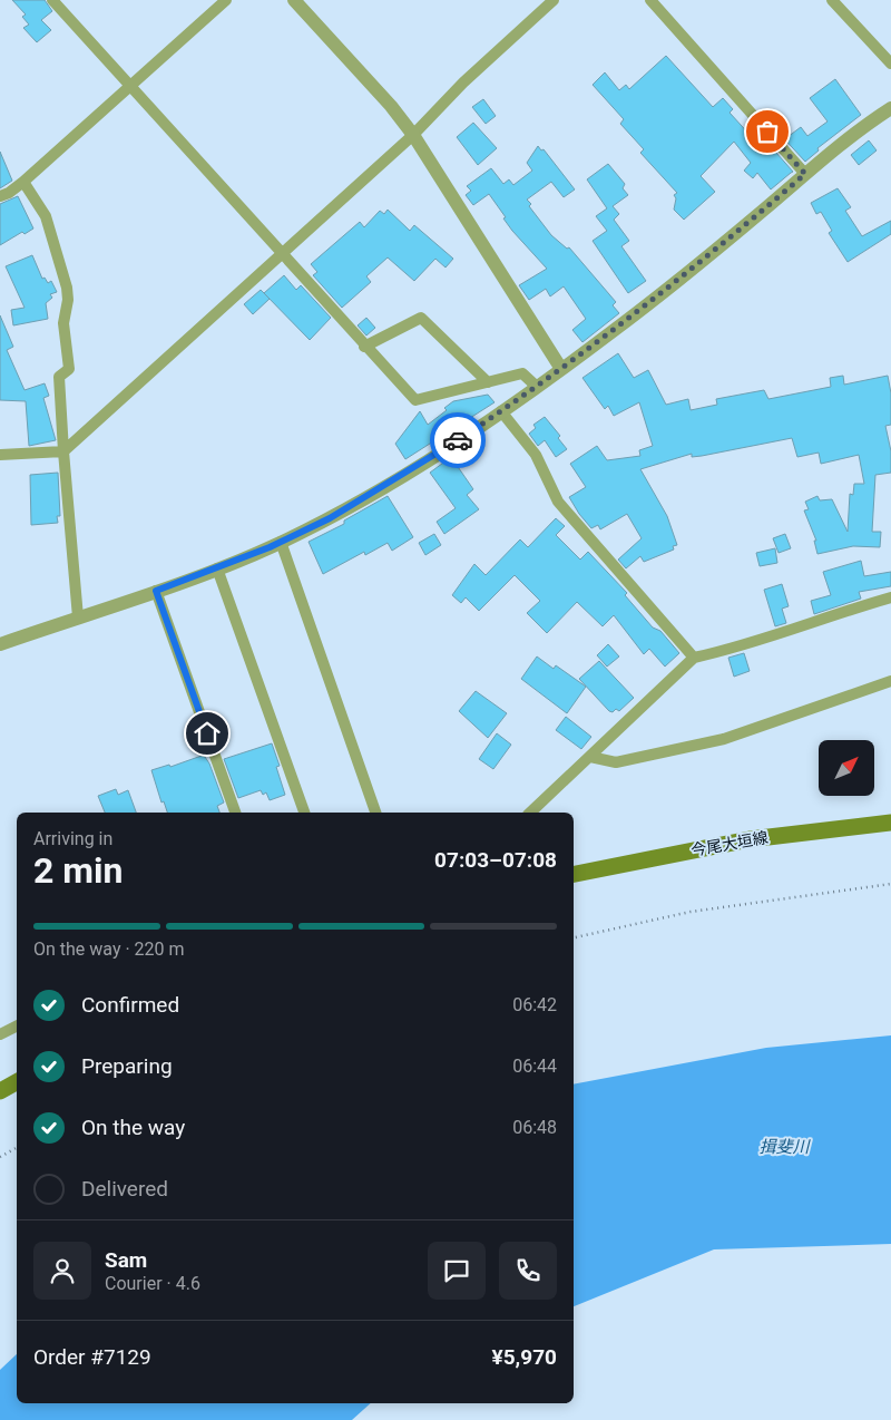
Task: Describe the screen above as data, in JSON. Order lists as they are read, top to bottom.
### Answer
{
  "streets": {
    "main road": ["今尾大垣線"]
  },
  "water": ["揖斐川"],
  "north": "top right",
  "page": {
    "heading": ["2 min", "Arriving in", "07:03–07:08"],
    "panel": [
      "Sam",
      "Courier · 4.6",
      "Order #7129",
      "¥5,970"
    ],
    "bar": "On the way · 220 m",
    "list": [
      ["Confirmed", "06:42"],
      ["Preparing", "06:44"],
      ["On the way", "06:48"],
      "Delivered"
    ]
  }
}
